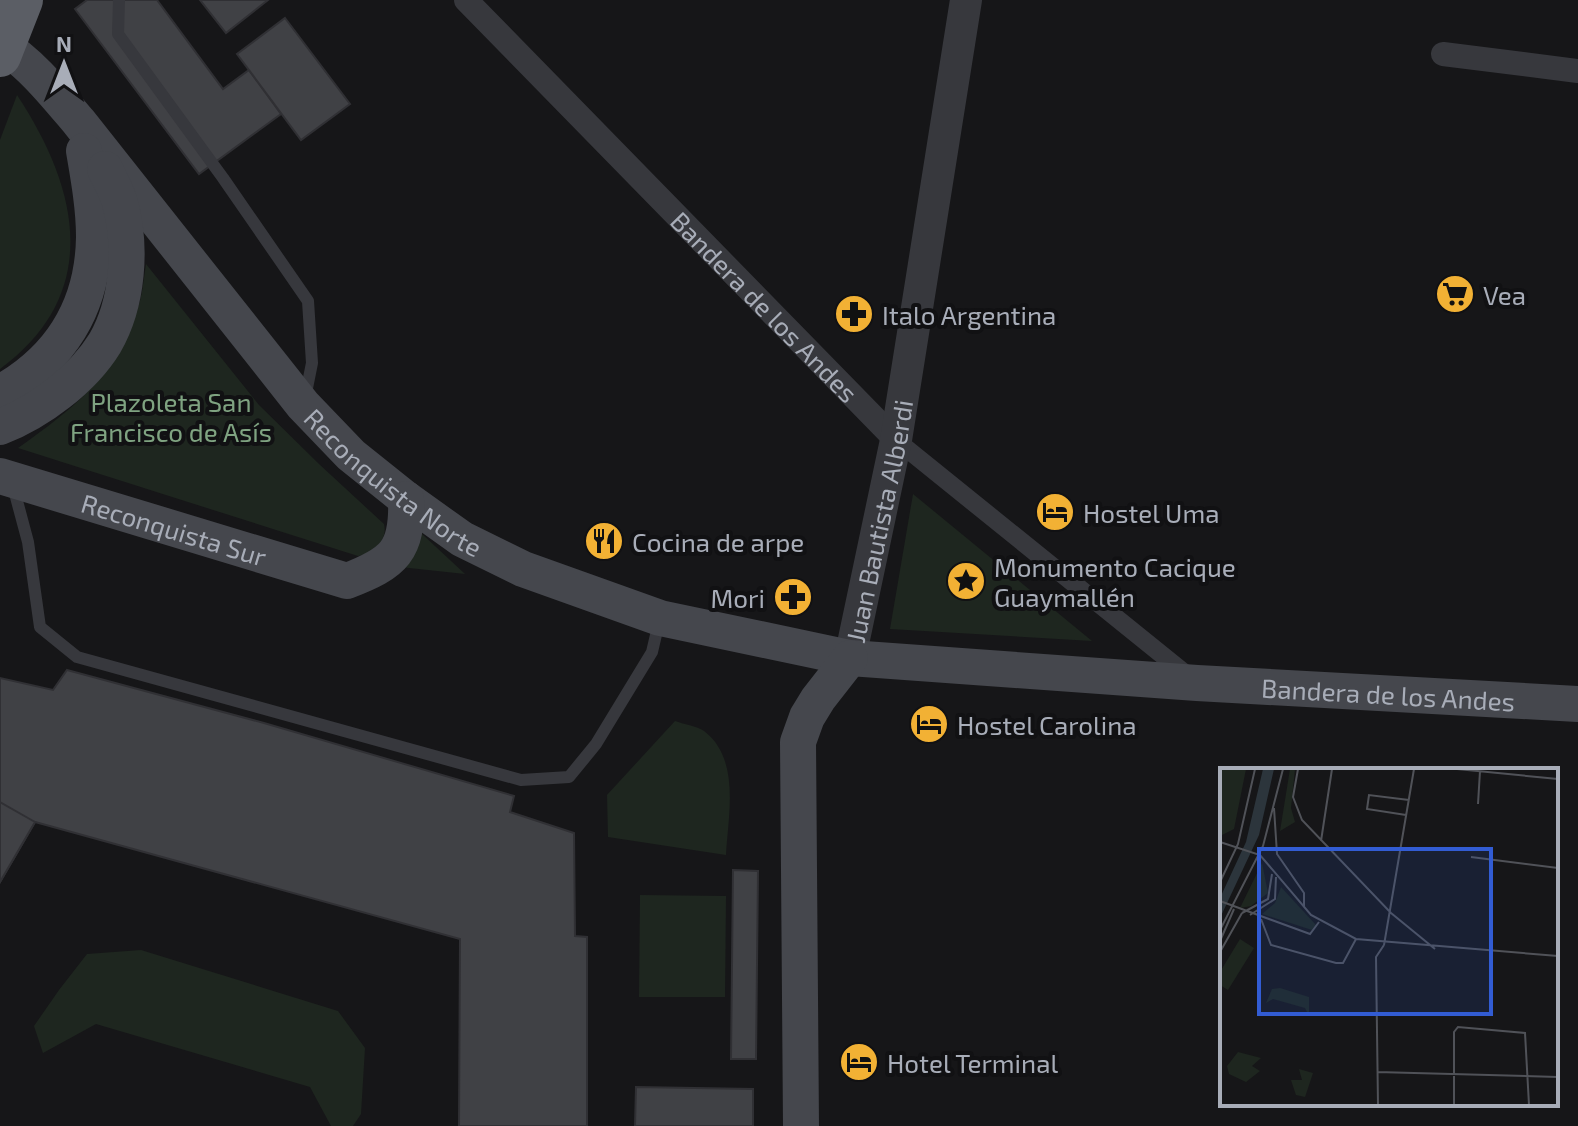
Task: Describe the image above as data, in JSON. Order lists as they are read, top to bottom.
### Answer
{
  "streets": {
    "main road": [
      "Bandera de los Andes",
      "Reconquista Norte",
      "Juan Bautista Alberdi",
      "Reconquista Sur"
    ]
  },
  "crossings": [
    ["Bandera de los Andes", "Reconquista Norte"],
    ["Bandera de los Andes", "Juan Bautista Alberdi"],
    ["Reconquista Norte", "Juan Bautista Alberdi"],
    ["Reconquista Norte", "Reconquista Sur"]
  ],
  "parks": ["Plazoleta San Francisco de Asís"],
  "places": {
    "supermarket": ["Vea"],
    "pharmacy": ["Italo Argentina", "Mori"],
    "hotel": ["Hostel Uma", "Hostel Carolina", "Hotel Terminal"],
    "restaurant": ["Cocina de arpe"],
    "place": ["Monumento Cacique Guaymallén"]
  },
  "north": "top"
}
